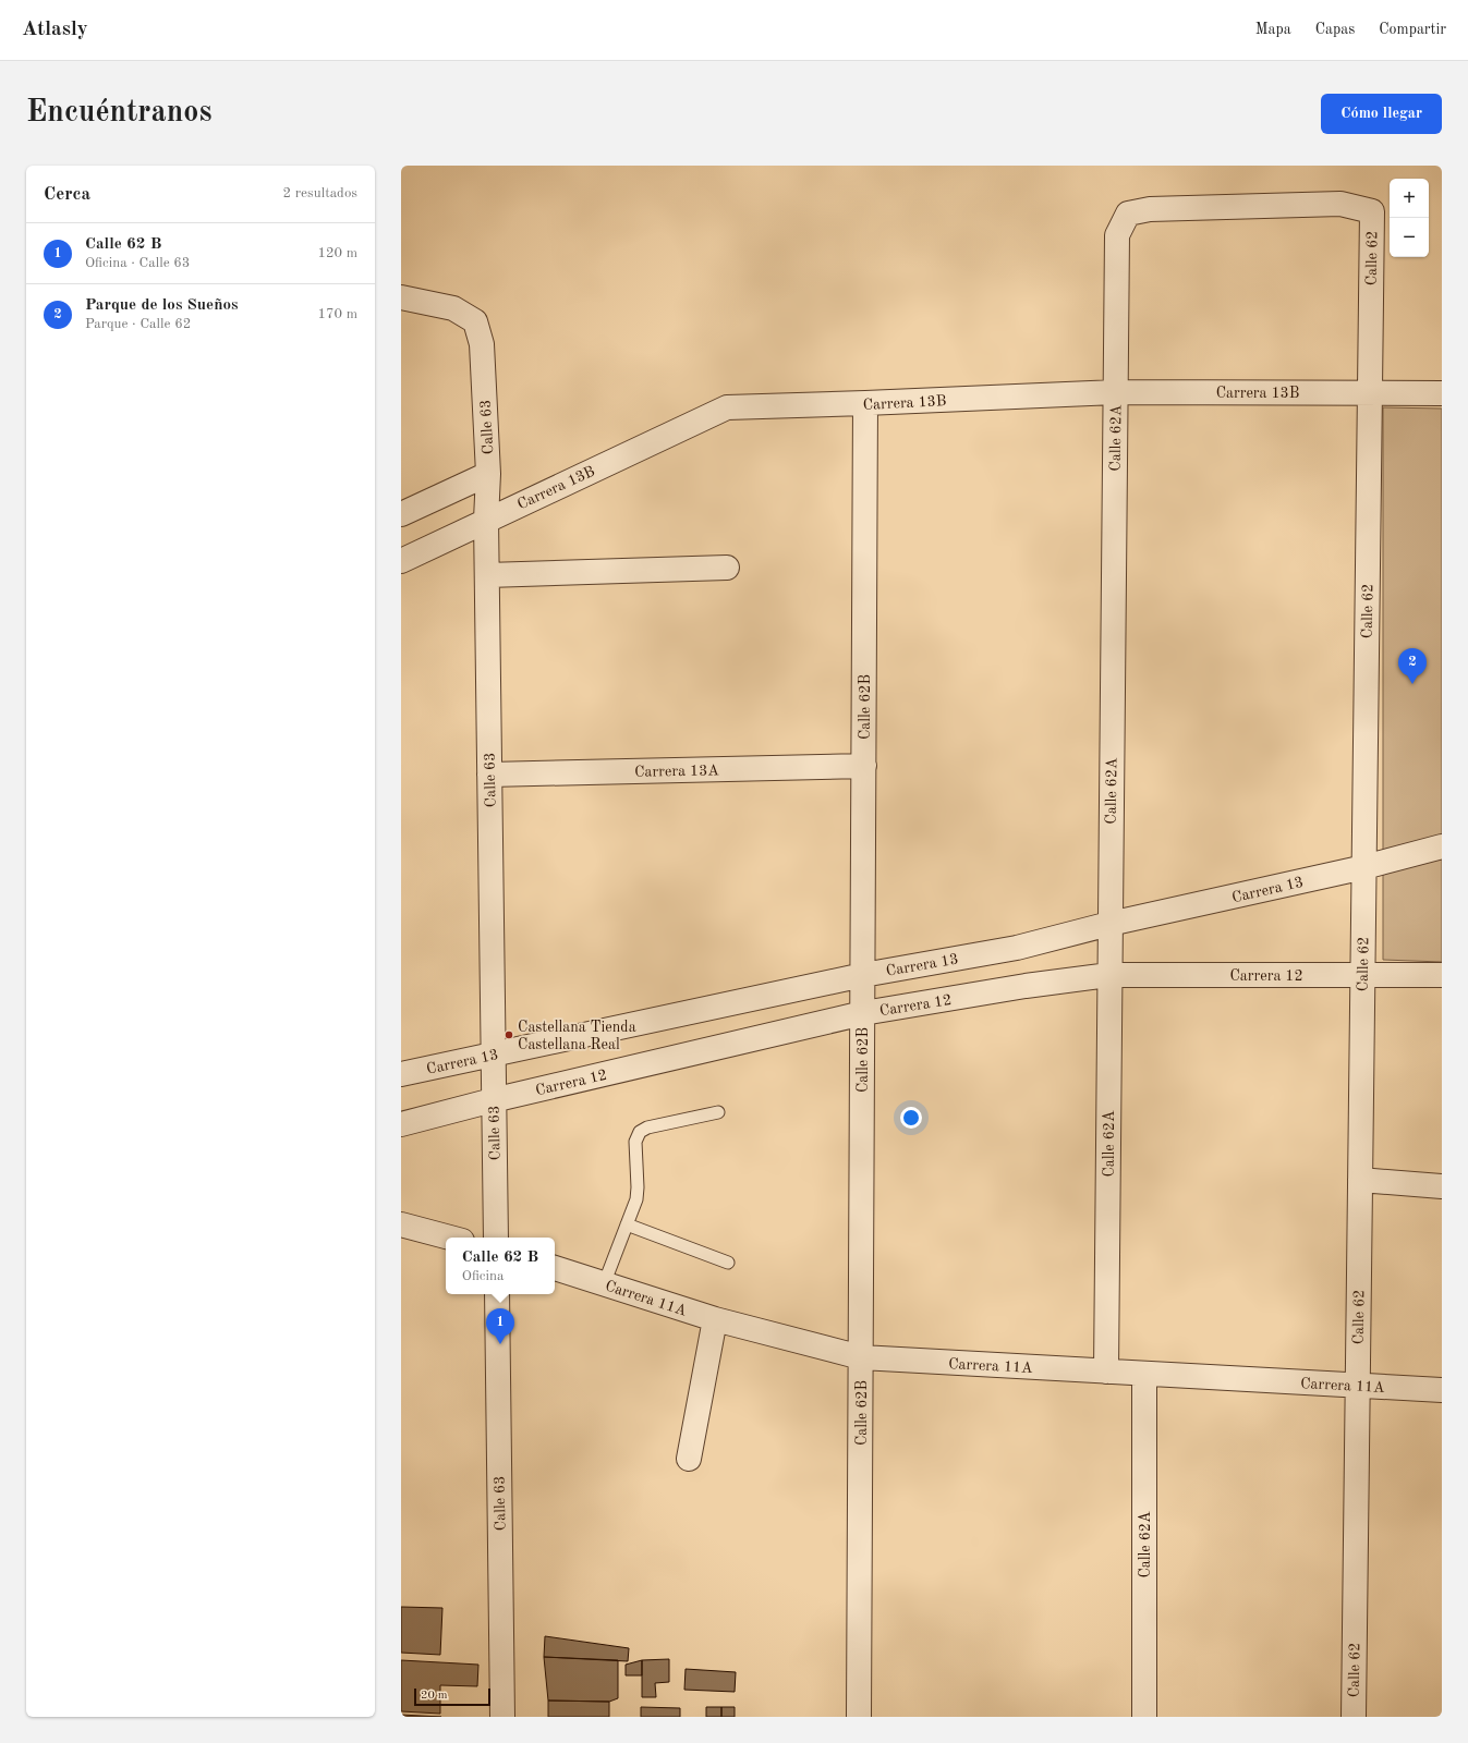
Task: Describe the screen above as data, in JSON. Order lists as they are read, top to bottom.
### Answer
{
  "streets": {
    "street": [
      "Calle 62",
      "Carrera 13B",
      "Calle 63",
      "Calle 62A",
      "Calle 62B",
      "Carrera 13A",
      "Carrera 13",
      "Carrera 12",
      "Carrera 11A"
    ]
  },
  "crossings": [
    ["Calle 62", "Carrera 13B"],
    ["Calle 62", "Calle 62A"],
    ["Calle 62", "Carrera 13"],
    ["Calle 62", "Carrera 12"],
    ["Calle 62", "Carrera 11A"],
    ["Carrera 13B", "Calle 63"],
    ["Carrera 13B", "Calle 62A"],
    ["Carrera 13B", "Calle 62B"],
    ["Calle 63", "Carrera 13A"],
    ["Calle 63", "Carrera 13"],
    ["Calle 63", "Carrera 12"],
    ["Calle 62A", "Carrera 13"],
    ["Calle 62A", "Carrera 12"],
    ["Calle 62A", "Carrera 11A"],
    ["Calle 62B", "Carrera 13A"],
    ["Calle 62B", "Carrera 13"],
    ["Calle 62B", "Carrera 12"],
    ["Calle 62B", "Carrera 11A"]
  ],
  "places": ["Castellana Tienda Castellana Real"],
  "scale_bar": "20 m",
  "page": {
    "header": "Atlasly",
    "nav": ["Mapa", "Capas", "Compartir"],
    "buttons": "Cómo llegar",
    "title": "Encuéntranos",
    "heading": ["Cerca", "2 resultados"],
    "map_buttons": ["+", "−"],
    "list": [
      {
        "mark": "1",
        "name": "Calle 62 B",
        "note": "Oficina · Calle 63",
        "value": "120 m"
      },
      {
        "mark": "2",
        "name": "Parque de los Sueños",
        "note": "Parque · Calle 62",
        "value": "170 m"
      }
    ],
    "pins": ["2", "1"],
    "popup": ["Calle 62 B", "Oficina"],
    "scale": "20 m"
  }
}
